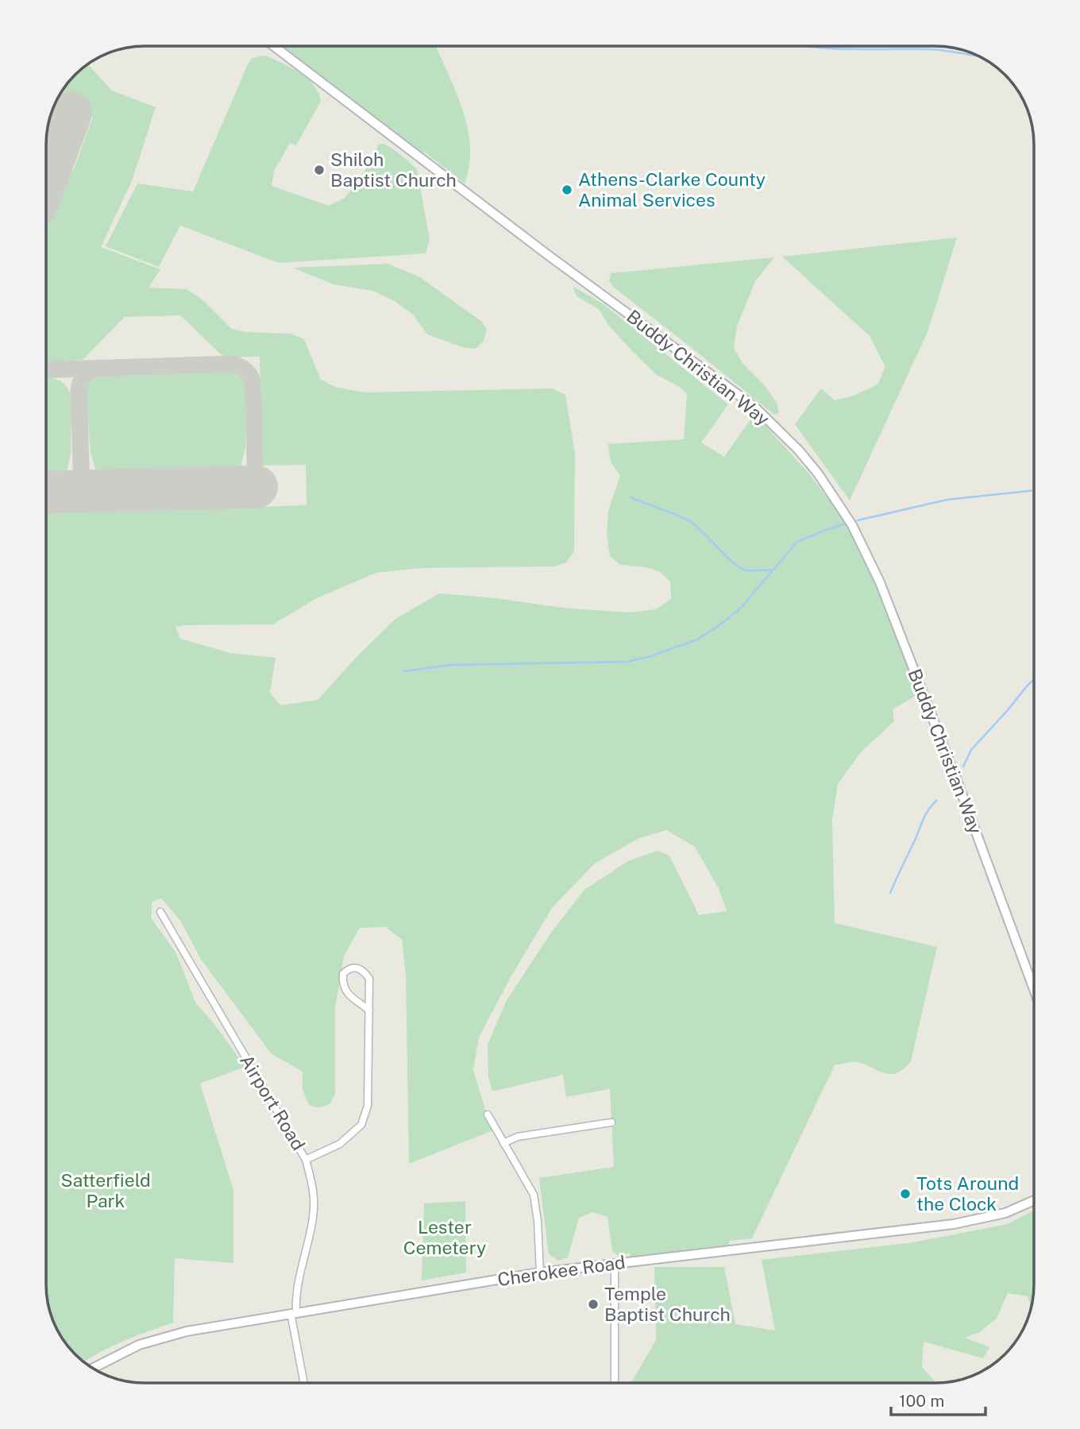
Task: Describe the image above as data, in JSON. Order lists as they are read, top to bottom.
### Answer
{
  "streets": {
    "street": ["Buddy Christian Way", "Airport Road", "Cherokee Road"]
  },
  "crossings": [
    ["Airport Road", "Cherokee Road"]
  ],
  "parks": ["Satterfield Park", "Lester Cemetery"],
  "places": [
    "Shiloh Baptist Church",
    "Athens-Clarke County Animal Services",
    "Tots Around the Clock",
    "Temple Baptist Church"
  ],
  "scale_bar": "100 m"
}
